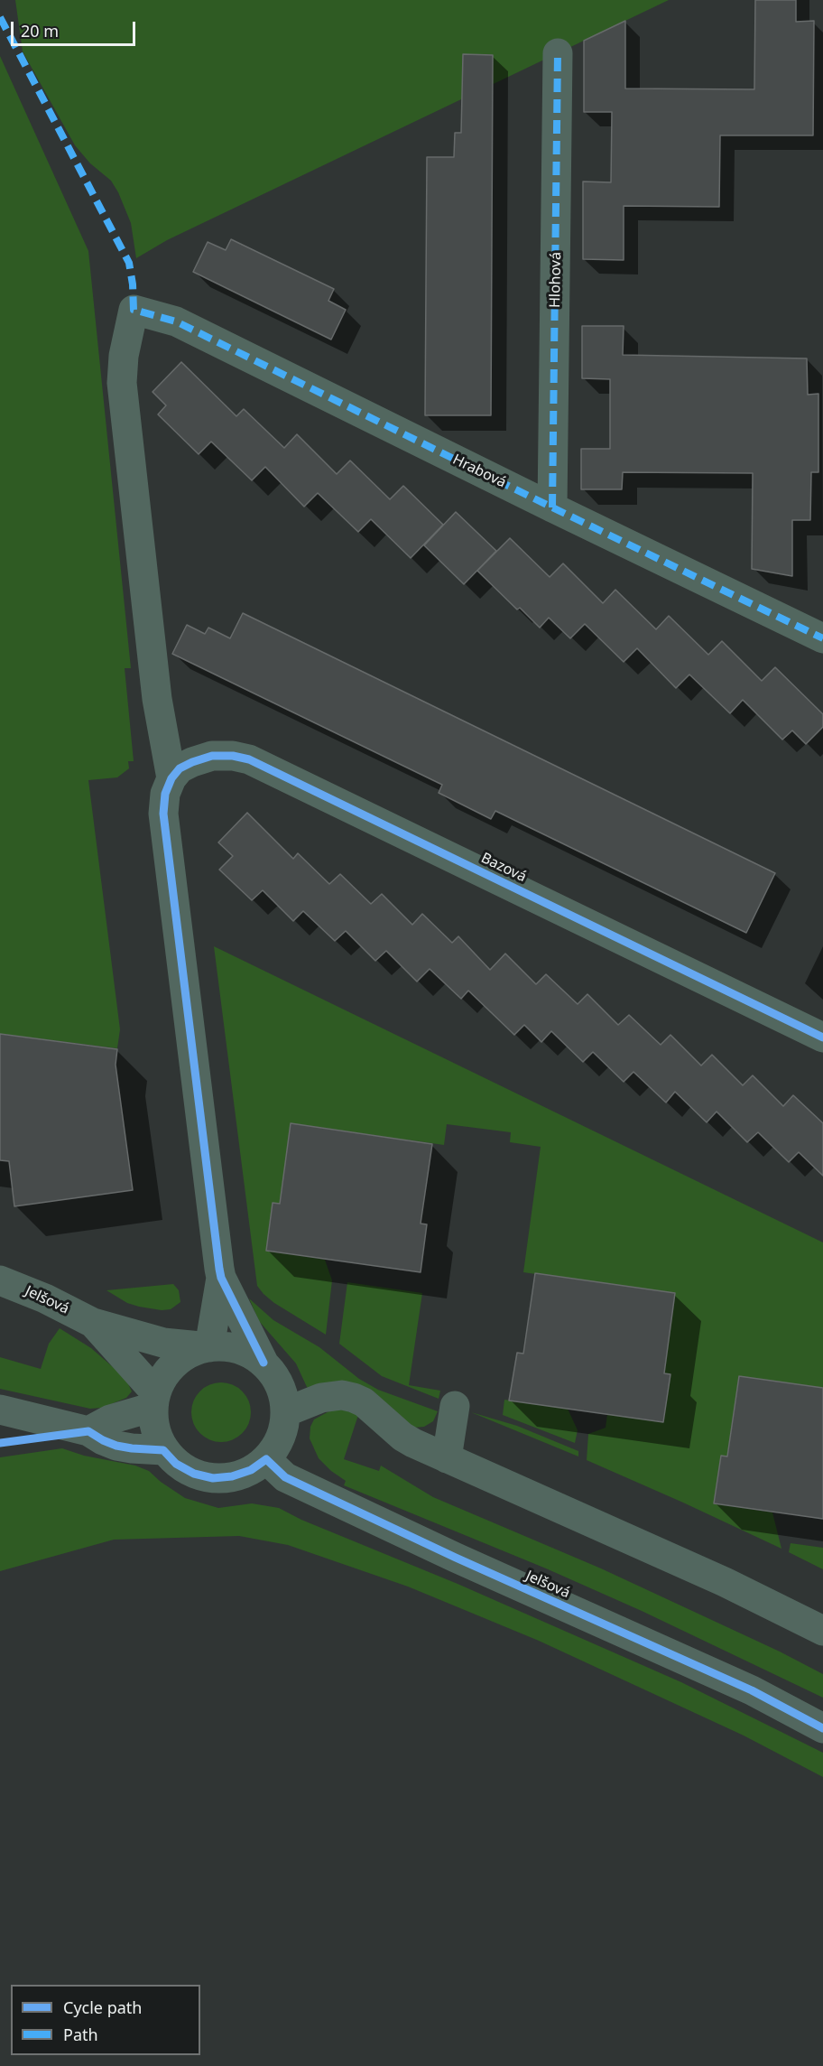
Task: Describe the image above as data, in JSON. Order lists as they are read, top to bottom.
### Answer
{
  "streets": {
    "street": [
      "Hlohová",
      "Hrabová",
      "Bazová",
      "Jelšová"
    ]
  },
  "crossings": [
    ["Hlohová", "Hrabová"],
    ["Hrabová", "Bazová"]
  ],
  "legend": ["Cycle path", "Path"],
  "scale_bar": "20 m"
}
